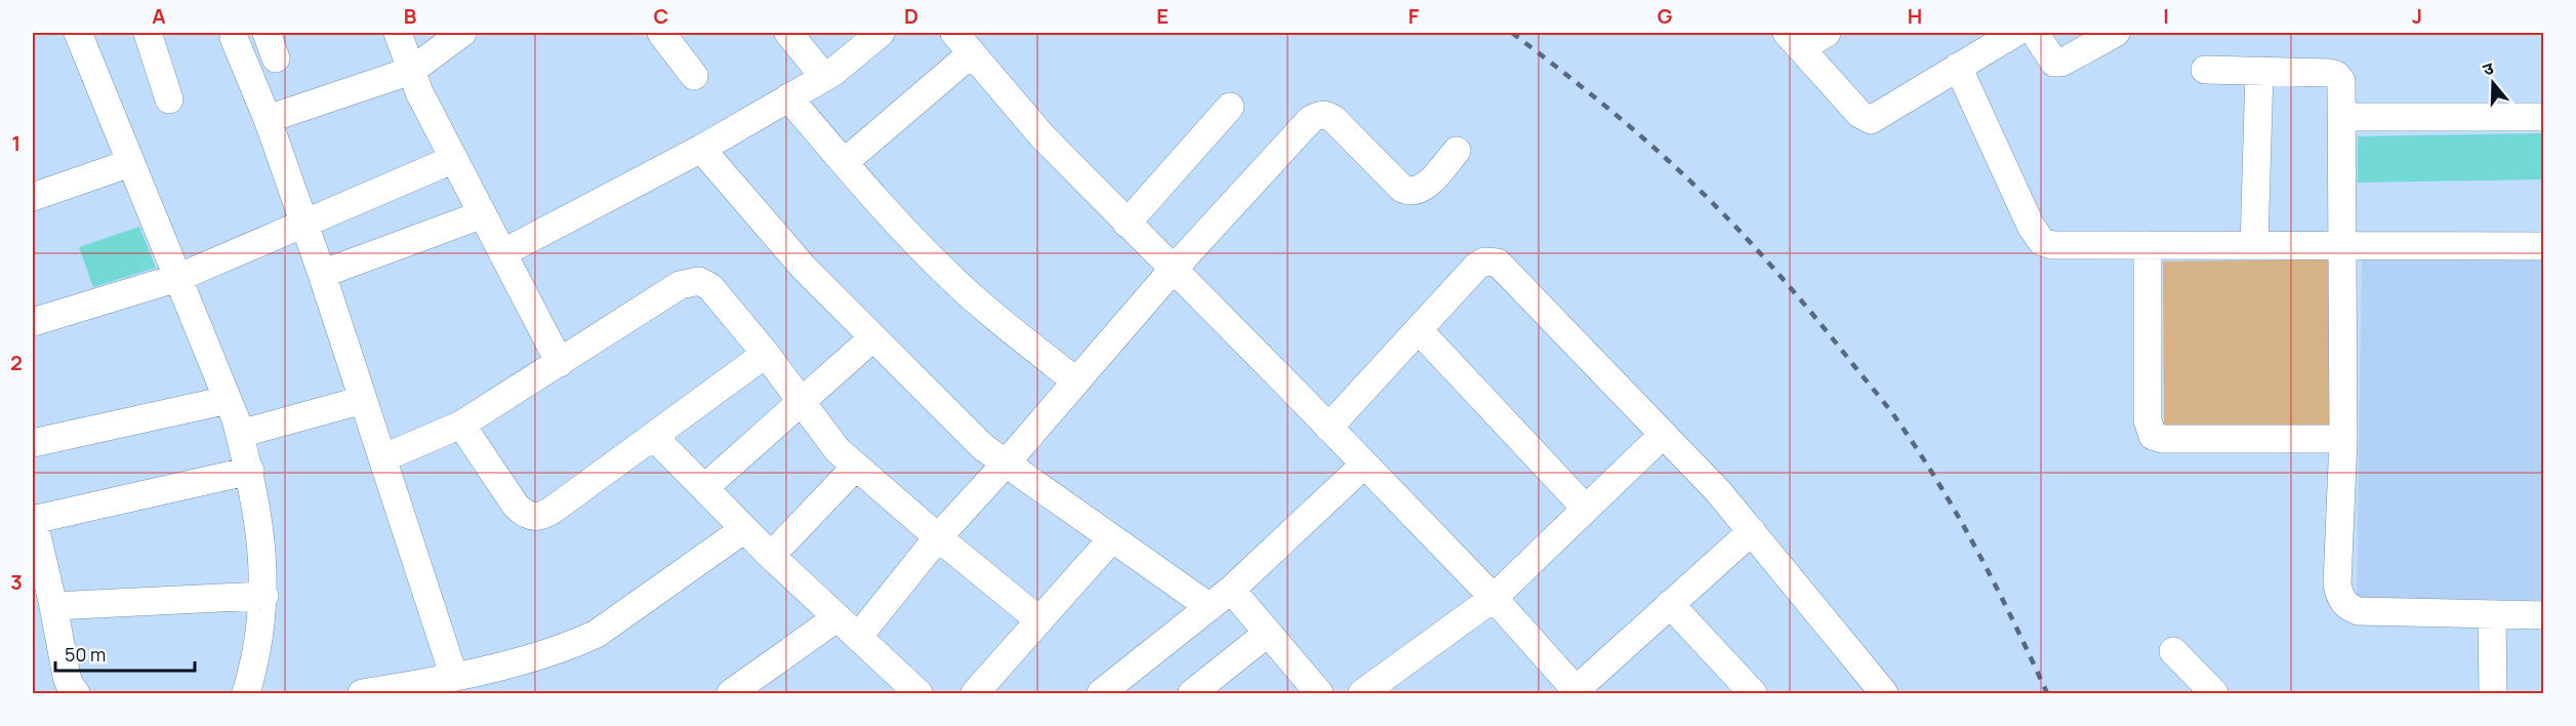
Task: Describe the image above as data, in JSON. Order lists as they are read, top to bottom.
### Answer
{
  "scale_bar": "50 m",
  "north": "top",
  "grid": {
    "columns": [
      "A",
      "B",
      "C",
      "D",
      "E",
      "F",
      "G",
      "H",
      "I",
      "J"
    ],
    "rows": ["1", "2", "3"]
  }
}
